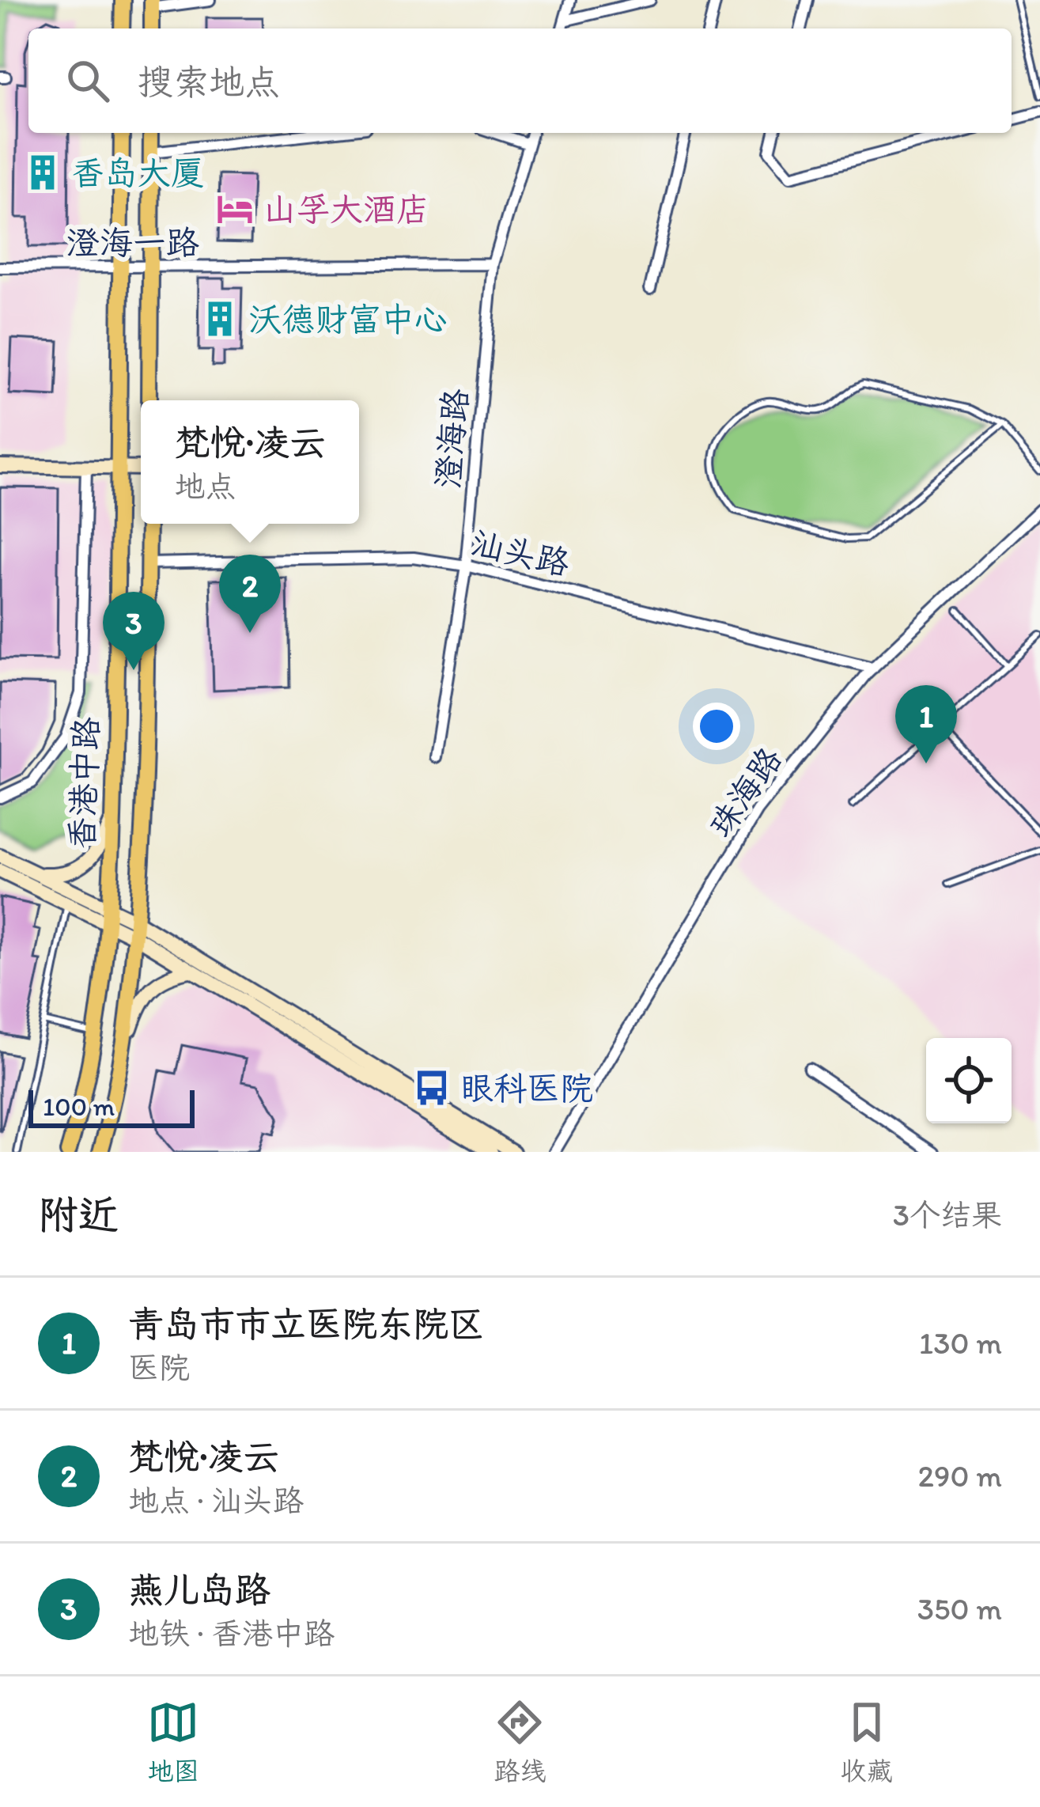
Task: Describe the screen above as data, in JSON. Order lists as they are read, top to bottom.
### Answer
{
  "streets": {
    "main road": ["香港中路"],
    "street": [
      "澄海一路",
      "澄海路",
      "汕头路",
      "珠海路"
    ]
  },
  "crossings": [
    ["澄海一路", "澄海路"],
    ["澄海一路", "香港中路"],
    ["澄海路", "汕头路"],
    ["汕头路", "香港中路"],
    ["汕头路", "珠海路"]
  ],
  "places": {
    "building": ["香岛大厦", "沃德财富中心"],
    "hotel": ["山孚大酒店"],
    "bus stop": ["眼科医院"]
  },
  "scale_bar": "100 m",
  "page": {
    "search": "搜索地点",
    "popup": ["梵悦·凌云", "地点"],
    "pins": ["2", "3", "1"],
    "scale": "100 m",
    "heading": ["附近", "3个结果"],
    "list": [
      {
        "mark": "1",
        "name": "青岛市市立医院东院区",
        "note": "医院",
        "value": "130 m"
      },
      {
        "mark": "2",
        "name": "梵悦·凌云",
        "note": "地点 · 汕头路",
        "value": "290 m"
      },
      {
        "mark": "3",
        "name": "燕儿岛路",
        "note": "地铁 · 香港中路",
        "value": "350 m"
      }
    ],
    "nav": ["地图", "路线", "收藏"]
  }
}
